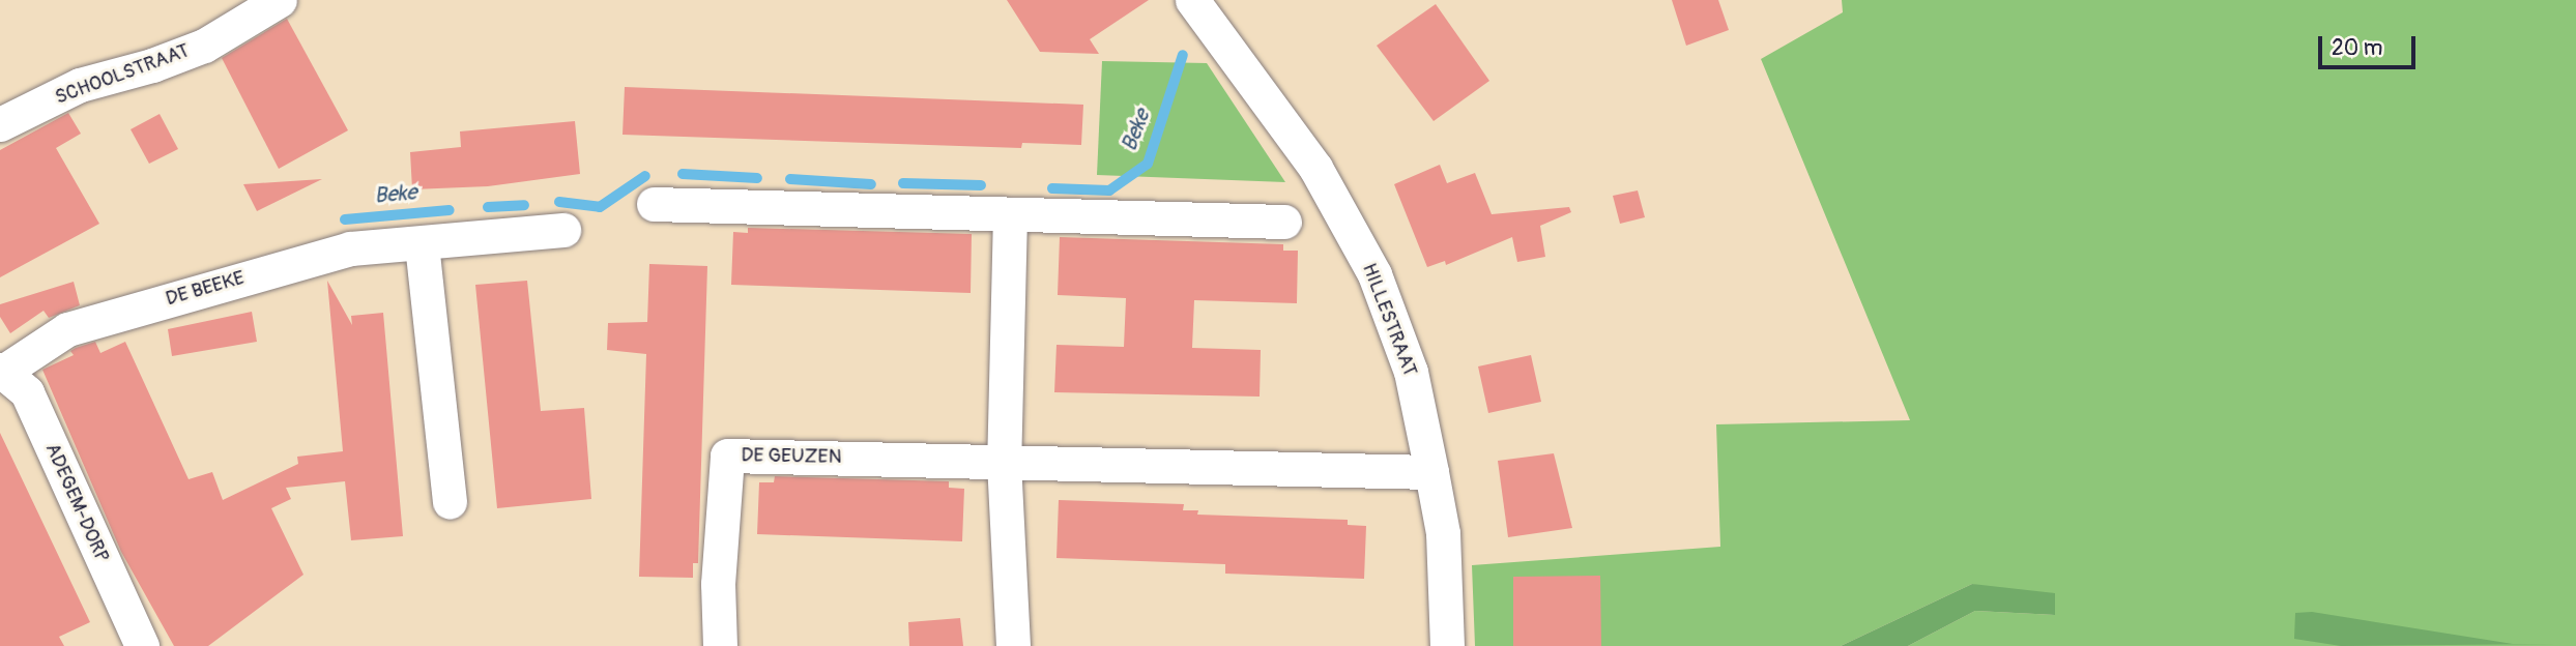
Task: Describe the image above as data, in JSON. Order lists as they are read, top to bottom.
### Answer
{
  "streets": {
    "street": [
      "SCHOOLSTRAAT",
      "DE BEEKE",
      "HILLESTRAAT",
      "DE GEUZEN",
      "ADEGEM-DORP"
    ]
  },
  "crossings": [
    ["DE BEEKE", "ADEGEM-DORP"],
    ["HILLESTRAAT", "DE GEUZEN"]
  ],
  "water": ["Beke"],
  "scale_bar": "20 m"
}
